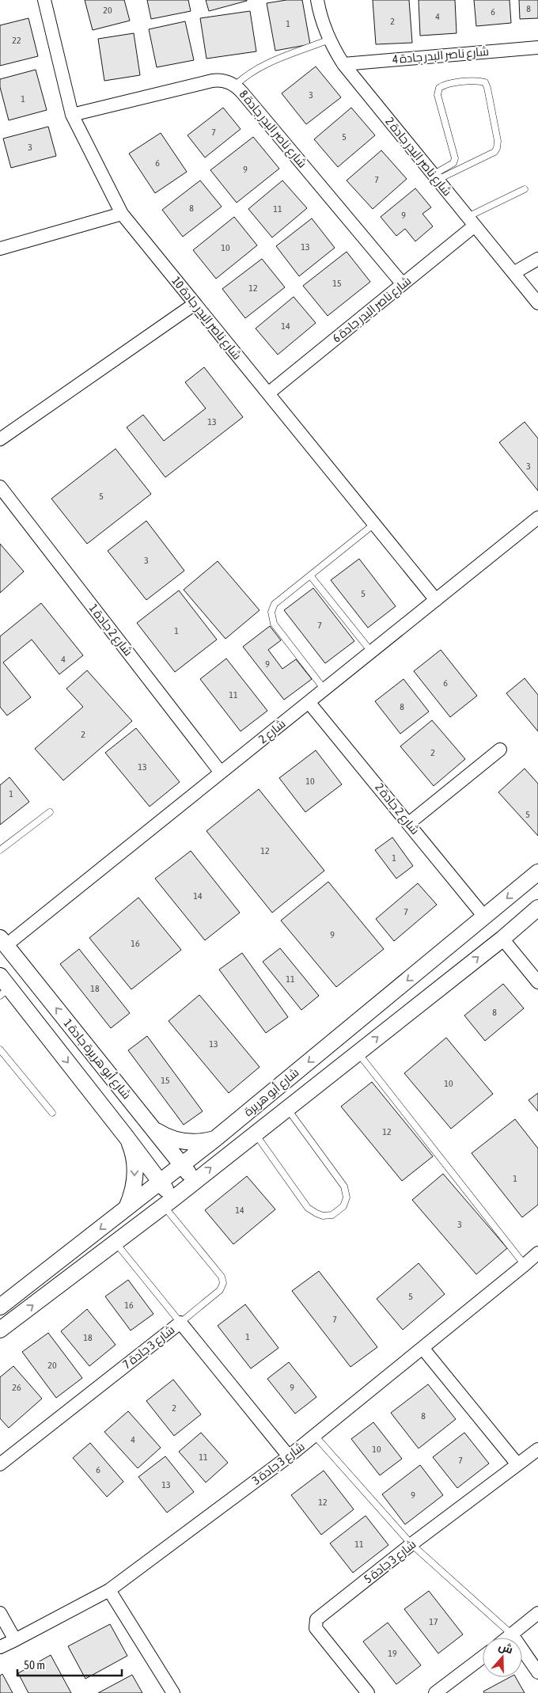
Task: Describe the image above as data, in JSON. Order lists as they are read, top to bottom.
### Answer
{
  "streets": {
    "street": [
      "شارع ناصر البدر جادة 4",
      "شارع ناصر البدر جادة 8",
      "شارع ناصر البدر جادة 2",
      "شارع ناصر البدر جادة 6",
      "شارع ناصر البدر جادة 10",
      "شارع 2 جادة 1",
      "شارع 2",
      "شارع 2 جادة 2",
      "شارع أبو هريرة جادة 1",
      "شارع أبو هريرة",
      "شارع 3 جادة 7",
      "شارع 3 جادة 3",
      "شارع 3 جادة 5"
    ]
  },
  "crossings": [
    ["شارع ناصر البدر جادة 4", "شارع ناصر البدر جادة 2"],
    ["شارع ناصر البدر جادة 8", "شارع ناصر البدر جادة 6"],
    ["شارع ناصر البدر جادة 8", "شارع ناصر البدر جادة 10"],
    ["شارع ناصر البدر جادة 2", "شارع ناصر البدر جادة 6"],
    ["شارع ناصر البدر جادة 6", "شارع ناصر البدر جادة 10"],
    ["شارع ناصر البدر جادة 10", "شارع 2"],
    ["شارع 2 جادة 1", "شارع 2"],
    ["شارع 2", "شارع 2 جادة 2"],
    ["شارع 2", "شارع أبو هريرة جادة 1"],
    ["شارع 2 جادة 2", "شارع أبو هريرة"],
    ["شارع أبو هريرة جادة 1", "شارع أبو هريرة"],
    ["شارع 3 جادة 7", "شارع 3 جادة 3"]
  ],
  "house_numbers": [
    "8",
    "20",
    "6",
    "4",
    "2",
    "1",
    "22",
    "3",
    "1",
    "7",
    "5",
    "3",
    "6",
    "9",
    "7",
    "8",
    "11",
    "9",
    "13",
    "10",
    "15",
    "12",
    "14",
    "13",
    "3",
    "5",
    "3",
    "5",
    "7",
    "1",
    "4",
    "9",
    "6",
    "11",
    "8",
    "2",
    "2",
    "13",
    "10",
    "1",
    "5",
    "12",
    "1",
    "14",
    "7",
    "9",
    "16",
    "11",
    "18",
    "8",
    "13",
    "15",
    "10",
    "12",
    "1",
    "14",
    "3",
    "5",
    "16",
    "7",
    "1",
    "18",
    "20",
    "26",
    "9",
    "2",
    "8",
    "4",
    "10",
    "11",
    "7",
    "6",
    "13",
    "9",
    "12",
    "11",
    "17",
    "19"
  ],
  "scale_bar": "50 m",
  "north": "top"
}
